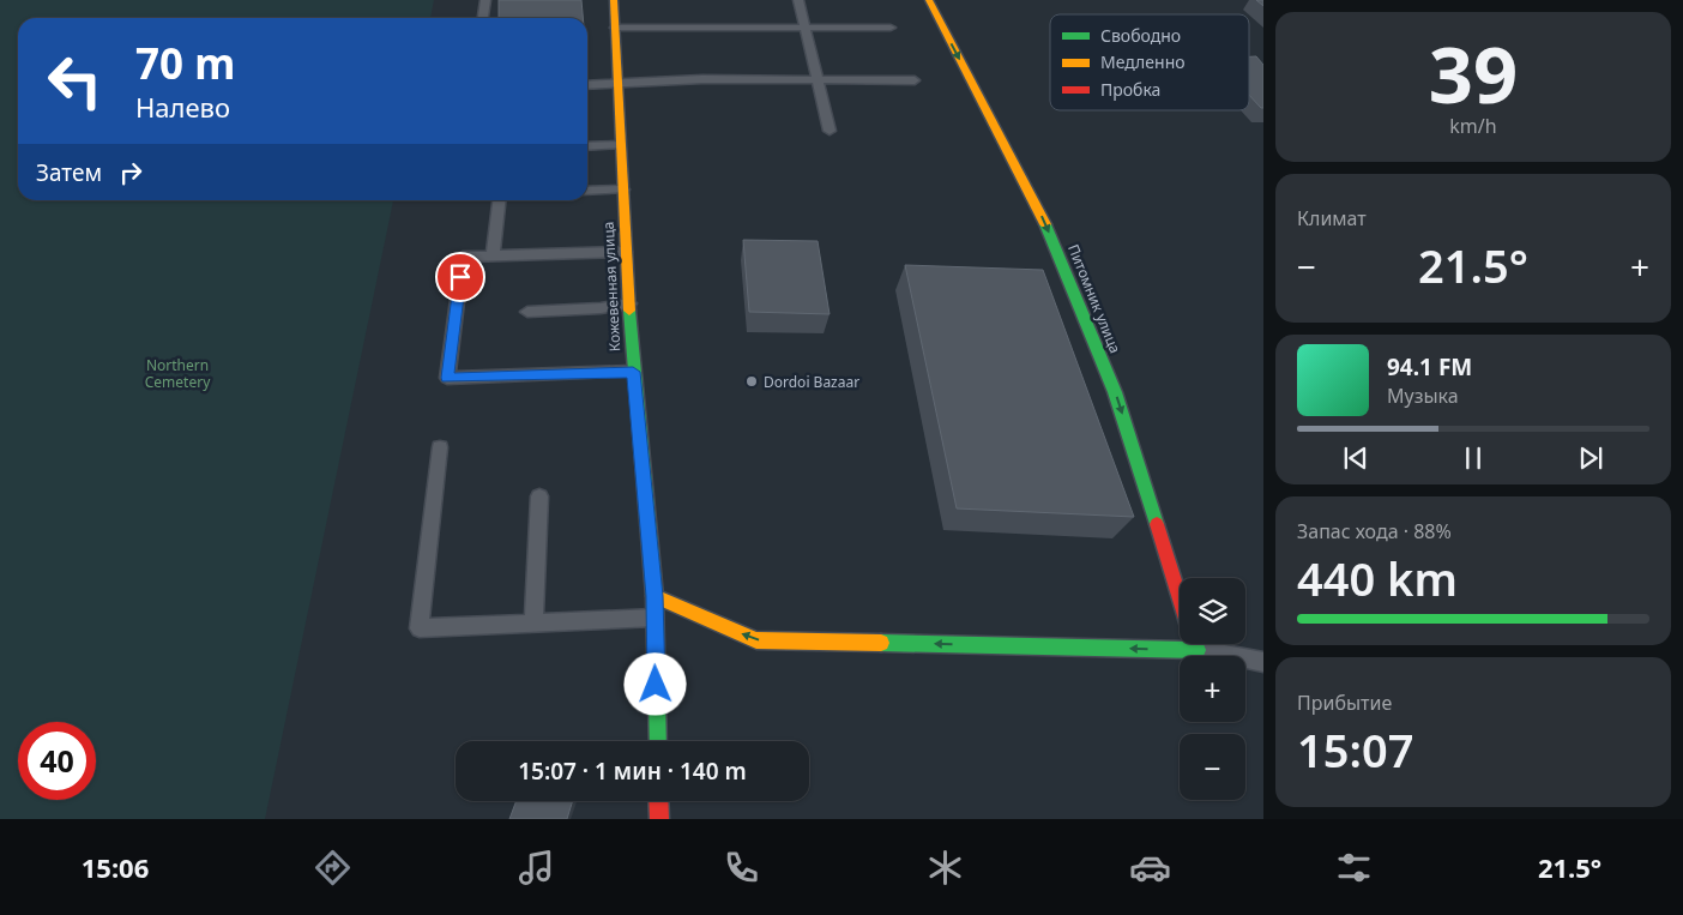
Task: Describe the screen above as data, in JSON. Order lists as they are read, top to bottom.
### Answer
{
  "streets": {
    "street": ["Кожевенная улица", "Питомник улица"]
  },
  "one_way": ["Питомник улица"],
  "parks": ["Northern Cemetery"],
  "places": ["Dordoi Bazaar"],
  "legend": ["Свободно", "Медленно", "Пробка"],
  "page": {
    "tile": [
      ["39", "km/h"],
      "Климат",
      ["Запас хода · 88%", "440 km"],
      ["Прибытие", "15:07"]
    ],
    "turn": ["70 m", "Налево"],
    "then": "Затем",
    "heat": ["−", "21.5°", "+"],
    "song": ["94.1 FM", "Музыка"],
    "map_buttons": ["+", "−"],
    "limit": "40",
    "trip": "15:07 · 1 мин · 140 m",
    "tabs": ["15:06", "21.5°"]
  }
}
